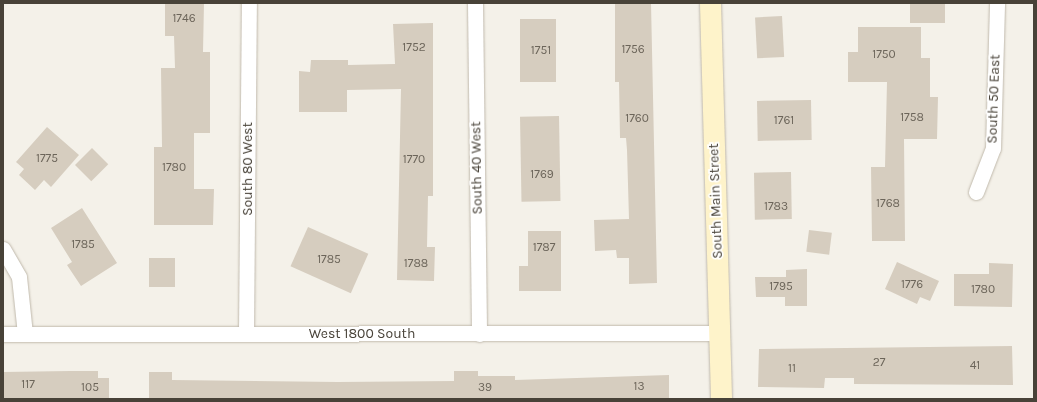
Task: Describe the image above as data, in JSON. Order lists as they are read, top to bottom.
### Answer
{
  "streets": {
    "street": [
      "South 50 East",
      "South 40 West",
      "South 80 West",
      "South Main Street",
      "West 1800 South"
    ]
  },
  "crossings": [
    ["South 40 West", "West 1800 South"],
    ["South 80 West", "West 1800 South"],
    ["South Main Street", "West 1800 South"]
  ],
  "house_numbers": [
    "1746",
    "1752",
    "1756",
    "1751",
    "1750",
    "1758",
    "1760",
    "1761",
    "1775",
    "1770",
    "1780",
    "1769",
    "1768",
    "1783",
    "1785",
    "1787",
    "1785",
    "1788",
    "1776",
    "1795",
    "1780",
    "27",
    "41",
    "11",
    "117",
    "13",
    "105",
    "39"
  ]
}
